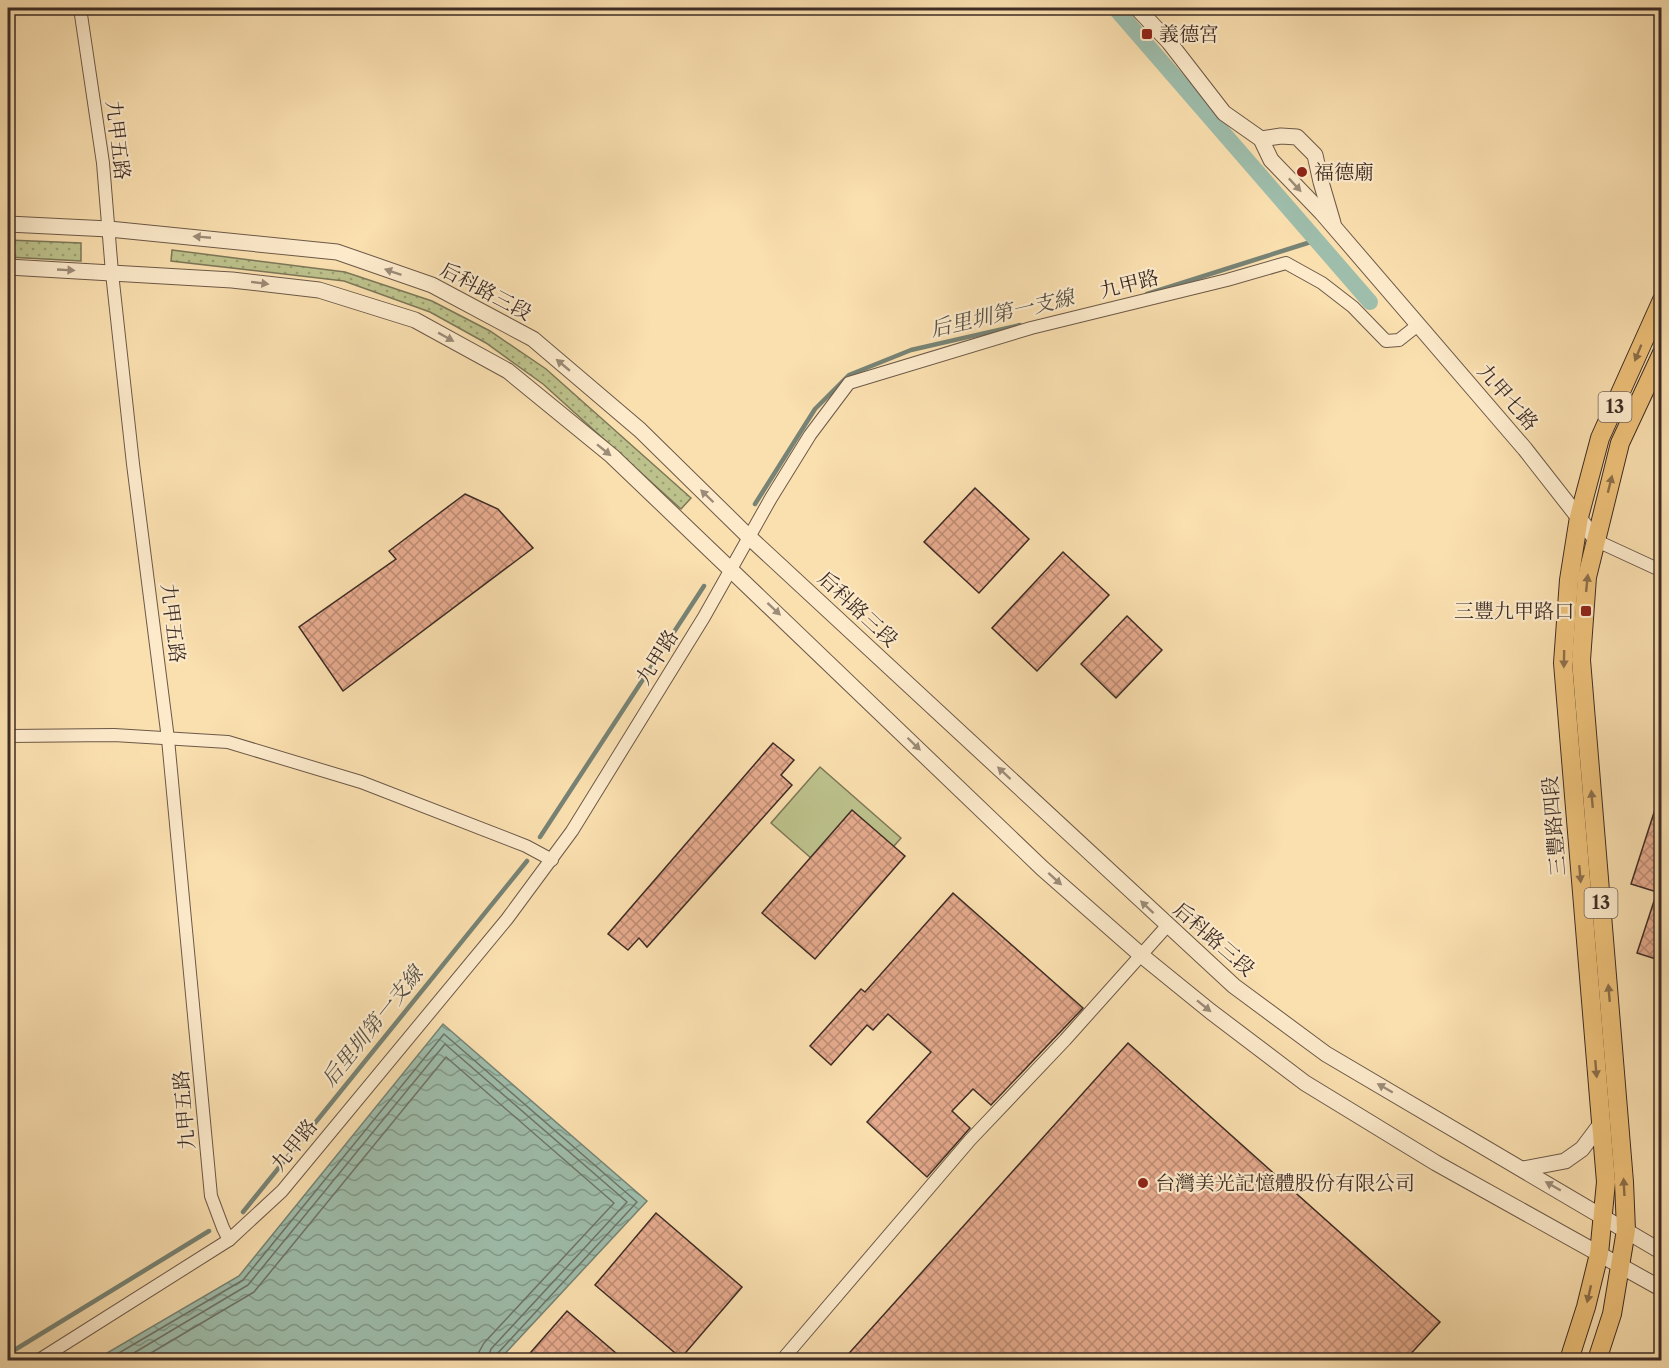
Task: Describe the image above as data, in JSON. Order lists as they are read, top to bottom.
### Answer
{
  "streets": {
    "main road": ["13", "三豐路四段"],
    "street": [
      "九甲五路",
      "九甲路",
      "后科路三段",
      "九甲七路"
    ]
  },
  "crossings": [
    ["九甲五路", "九甲路"],
    ["九甲五路", "后科路三段"],
    ["九甲路", "后科路三段"],
    ["九甲路", "九甲七路"],
    ["后科路三段", "三豐路四段"],
    ["九甲七路", "三豐路四段"]
  ],
  "water": ["后里圳第一支線"],
  "places": {
    "transit": ["義德宮", "三豐九甲路口"],
    "other": ["福德廟", "台灣美光記憶體股份有限公司"]
  }
}
